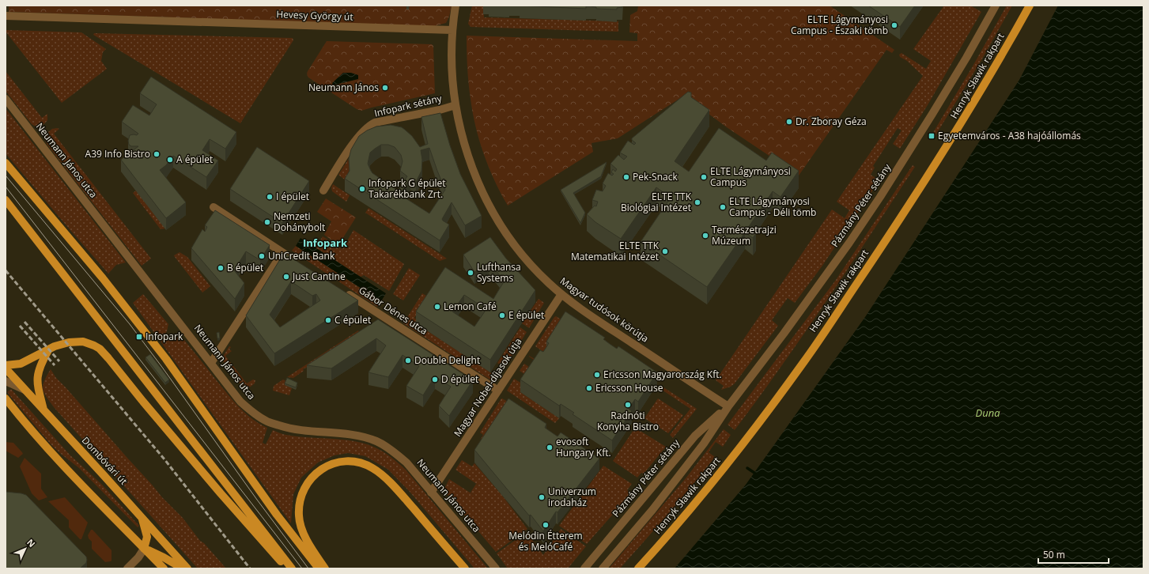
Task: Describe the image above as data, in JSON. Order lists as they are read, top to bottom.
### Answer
{
  "streets": {
    "main road": ["Henryk Sławik rakpart", "Dombóvári út"],
    "street": [
      "Hevesy György út",
      "Infopark sétány",
      "Neumann János utca",
      "Pázmány Péter sétány",
      "Magyar tudósok körútja",
      "Gábor Dénes utca",
      "Magyar Nobel-díjasok útja"
    ]
  },
  "crossings": [
    ["Hevesy György út", "Magyar tudósok körútja"],
    ["Infopark sétány", "Magyar tudósok körútja"],
    ["Neumann János utca", "Magyar Nobel-díjasok útja"],
    ["Pázmány Péter sétány", "Magyar tudósok körútja"],
    ["Magyar tudósok körútja", "Magyar Nobel-díjasok útja"],
    ["Gábor Dénes utca", "Magyar Nobel-díjasok útja"]
  ],
  "districts": ["Infopark"],
  "water": ["Duna"],
  "places": {
    "other": [
      "ELTE Lágymányosi Campus - Északi tömb",
      "Neumann János",
      "Dr. Zboray Géza",
      "A39 Info Bistro",
      "A épület",
      "Pek-Snack",
      "ELTE Lágymányosi Campus",
      "Infopark G épület Takarékbank Zrt.",
      "I épület",
      "ELTE TTK Biológiai Intézet",
      "ELTE Lágymányosi Campus - Déli tömb",
      "Nemzeti Dohánybolt",
      "Természetrajzi Múzeum",
      "ELTE TTK Matematikai Intézet",
      "UniCredit Bank",
      "B épület",
      "Lufthansa Systems",
      "Just Cantine",
      "Lemon Café",
      "E épület",
      "C épület",
      "Double Delight",
      "Ericsson Magyarország Kft.",
      "D épület",
      "Ericsson House",
      "Radnóti Konyha Bistro",
      "evosoft Hungary Kft.",
      "Univerzum irodaház",
      "Melódin Étterem és MelóCafé"
    ],
    "transit": ["Egyetemváros - A38 hajóállomás", "Infopark"]
  },
  "scale_bar": "50 m",
  "north": "top right"
}
